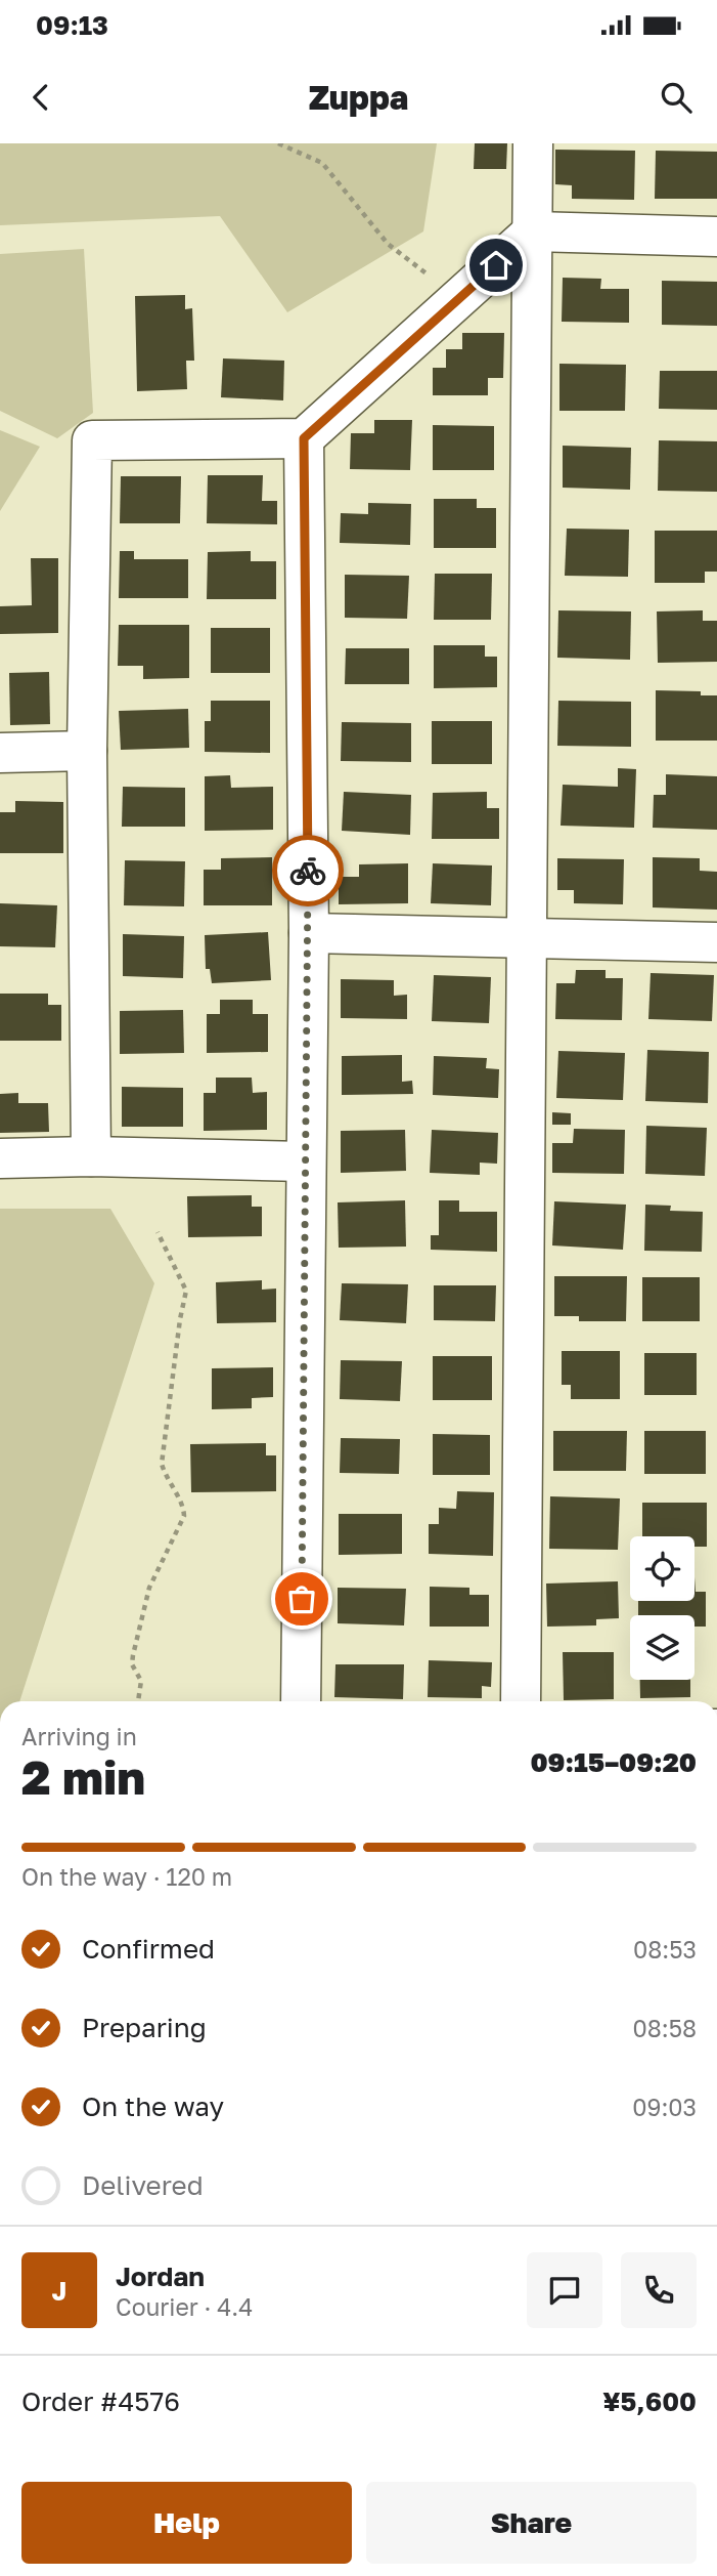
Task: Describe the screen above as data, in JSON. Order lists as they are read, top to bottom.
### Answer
{
  "page": {
    "status": "09:13",
    "header": "Zuppa",
    "heading": ["2 min", "Arriving in", "09:15–09:20"],
    "panel": [
      "Jordan",
      "Courier · 4.4",
      "Order #4576",
      "¥5,600"
    ],
    "bar": "On the way · 120 m",
    "list": [
      ["Confirmed", "08:53"],
      ["Preparing", "08:58"],
      ["On the way", "09:03"],
      "Delivered"
    ],
    "round": "J",
    "buttons": ["Help", "Share"]
  }
}
